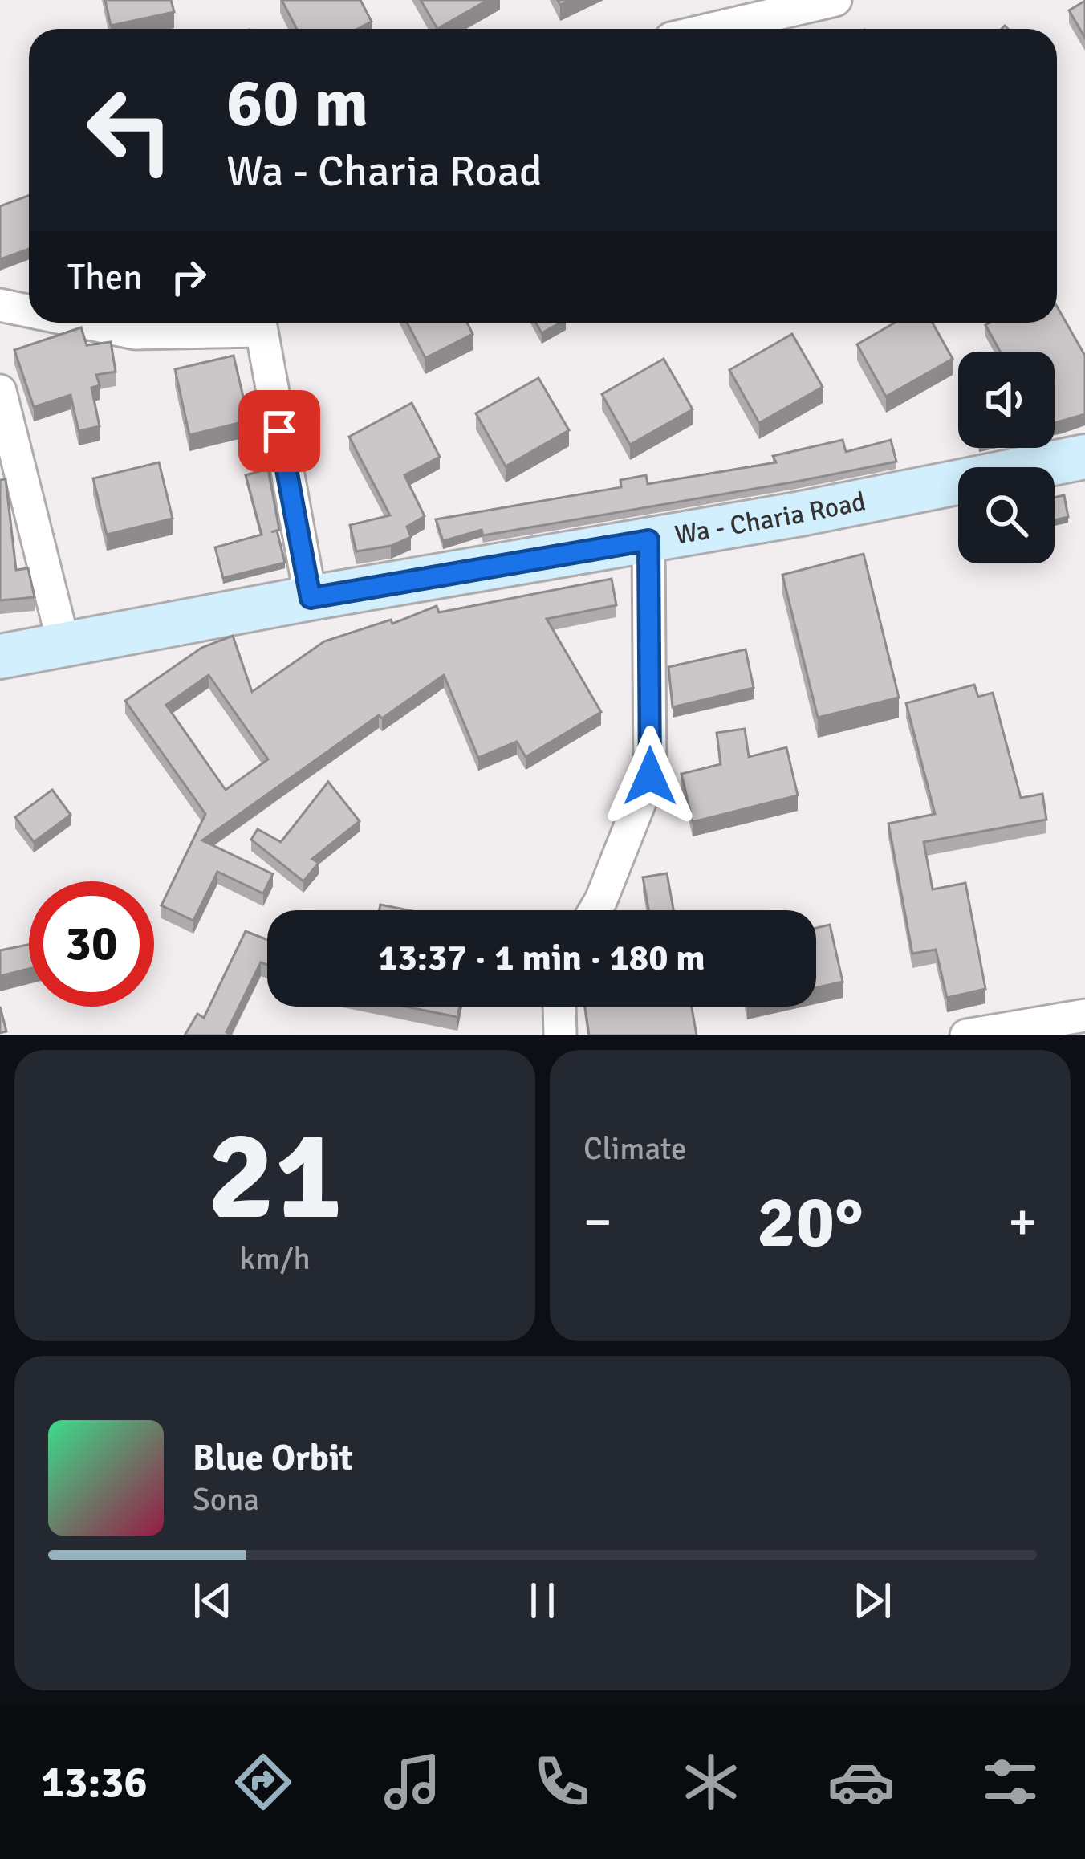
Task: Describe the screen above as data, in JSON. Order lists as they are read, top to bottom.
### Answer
{
  "streets": {
    "street": ["Wa - Charia Road"]
  },
  "page": {
    "turn": ["60 m", "Wa - Charia Road"],
    "then": "Then",
    "limit": "30",
    "trip": "13:37 · 1 min · 180 m",
    "tile": [
      ["21", "km/h"],
      "Climate"
    ],
    "heat": ["−", "20°", "+"],
    "song": ["Blue Orbit", "Sona"],
    "tabs": "13:36"
  }
}
